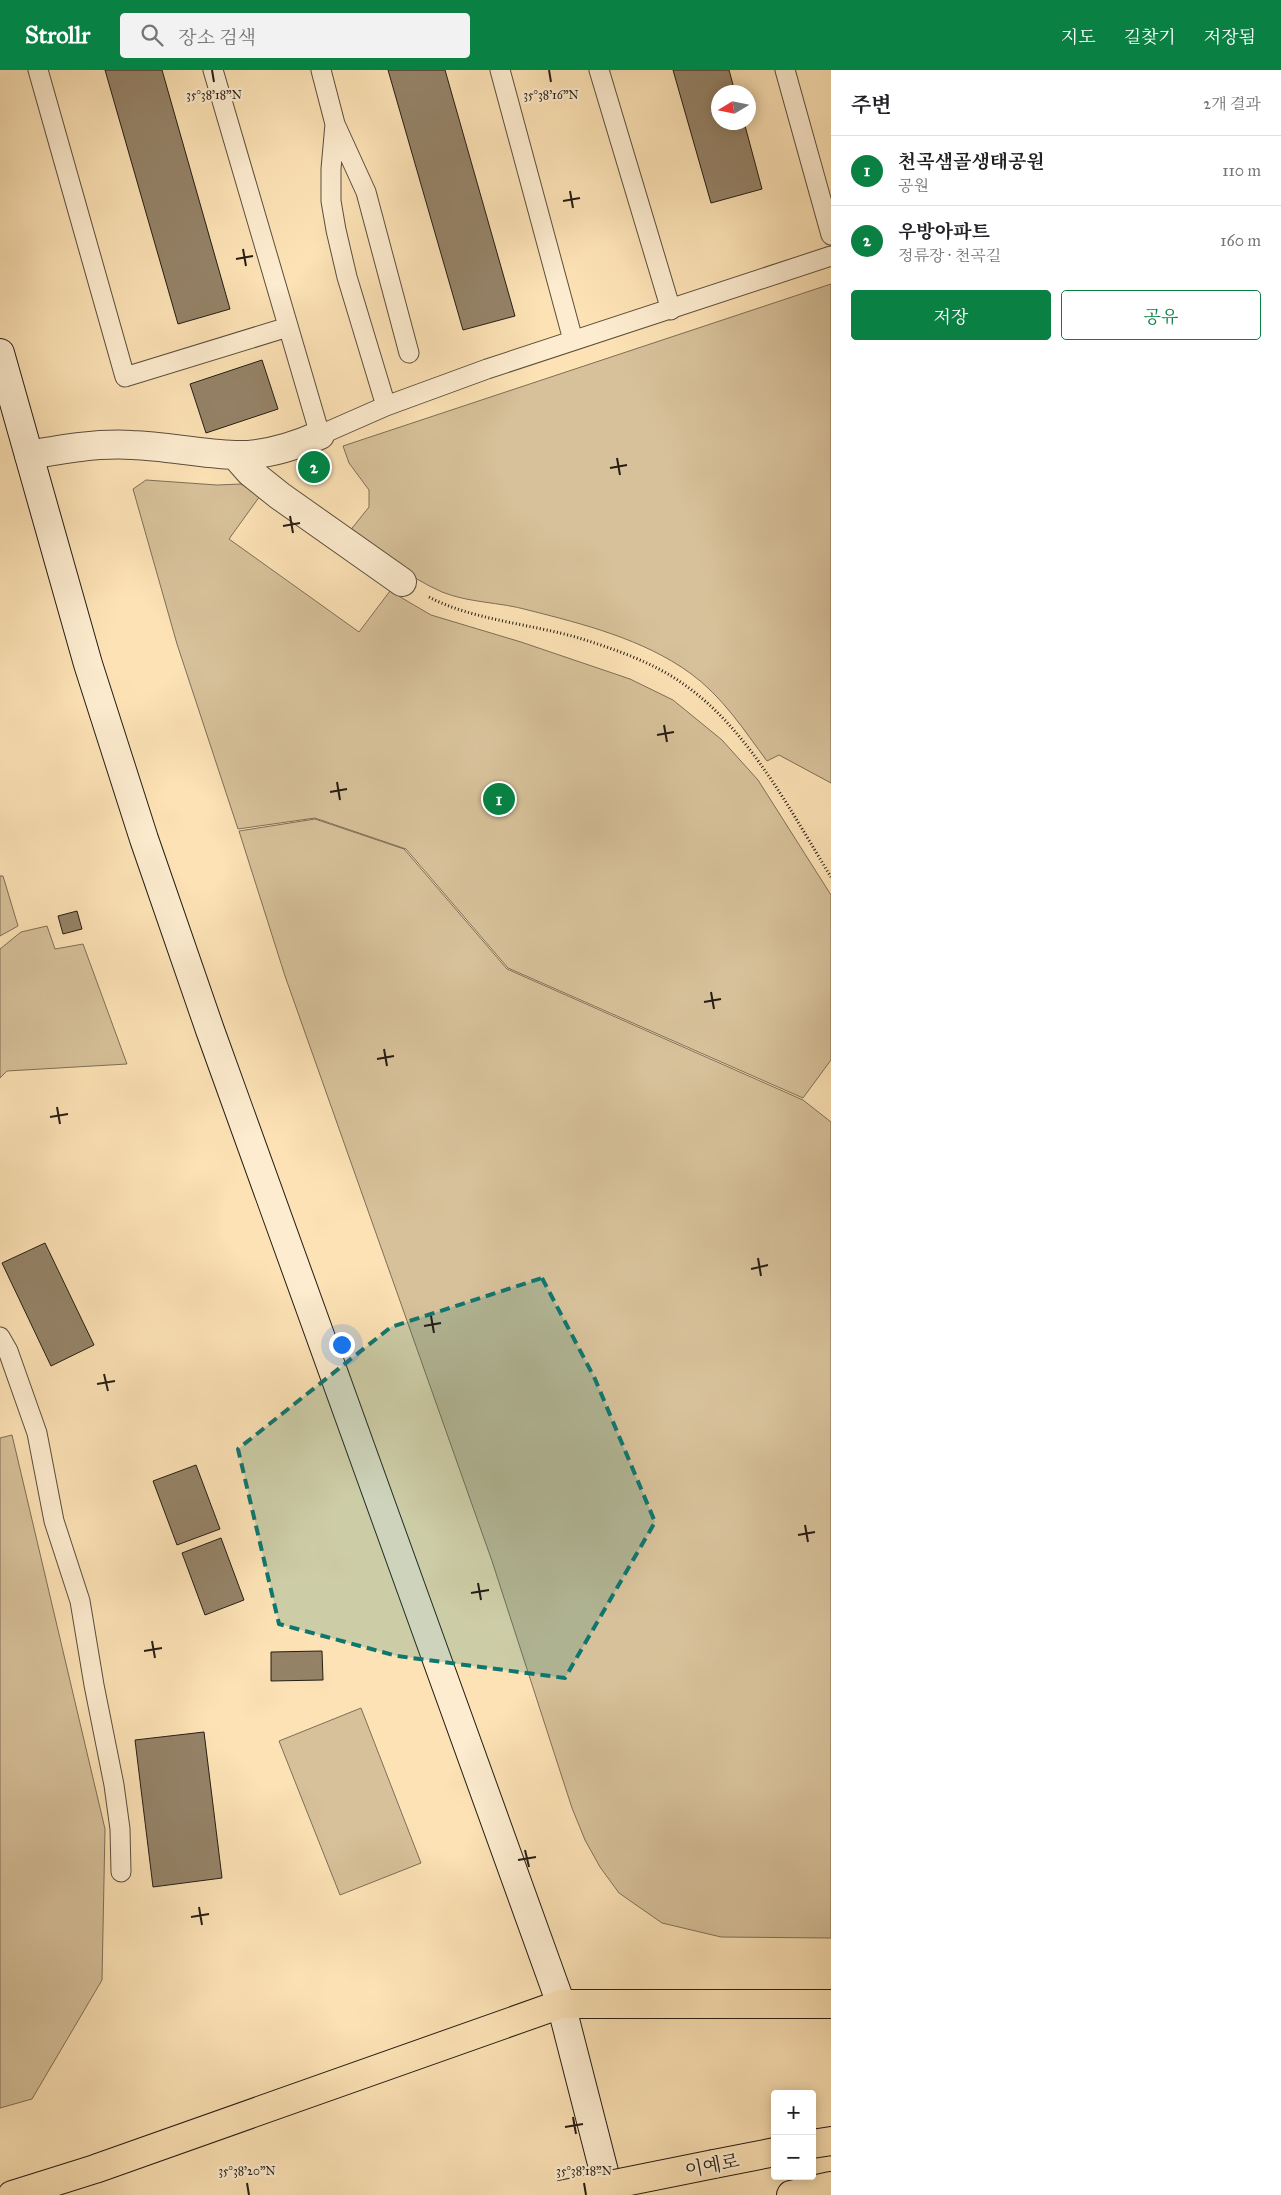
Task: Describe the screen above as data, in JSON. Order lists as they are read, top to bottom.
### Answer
{
  "streets": {
    "highway": ["이예로"]
  },
  "north": "left",
  "page": {
    "header": "Strollr",
    "search": "장소 검색",
    "nav": ["지도", "길찾기", "저장됨"],
    "heading": ["주변", "2개 결과"],
    "list": [
      {
        "mark": "1",
        "name": "천곡샘골생태공원",
        "note": "공원",
        "value": "110 m"
      },
      {
        "mark": "2",
        "name": "우방아파트",
        "note": "정류장 · 천곡길",
        "value": "160 m"
      }
    ],
    "buttons": ["저장", "공유"],
    "pins": ["2", "1"],
    "map_buttons": ["+", "−"]
  },
  "coordinates": ["35°38'18\"N", "35°38'16\"N", "35°38'20\"N"]
}
